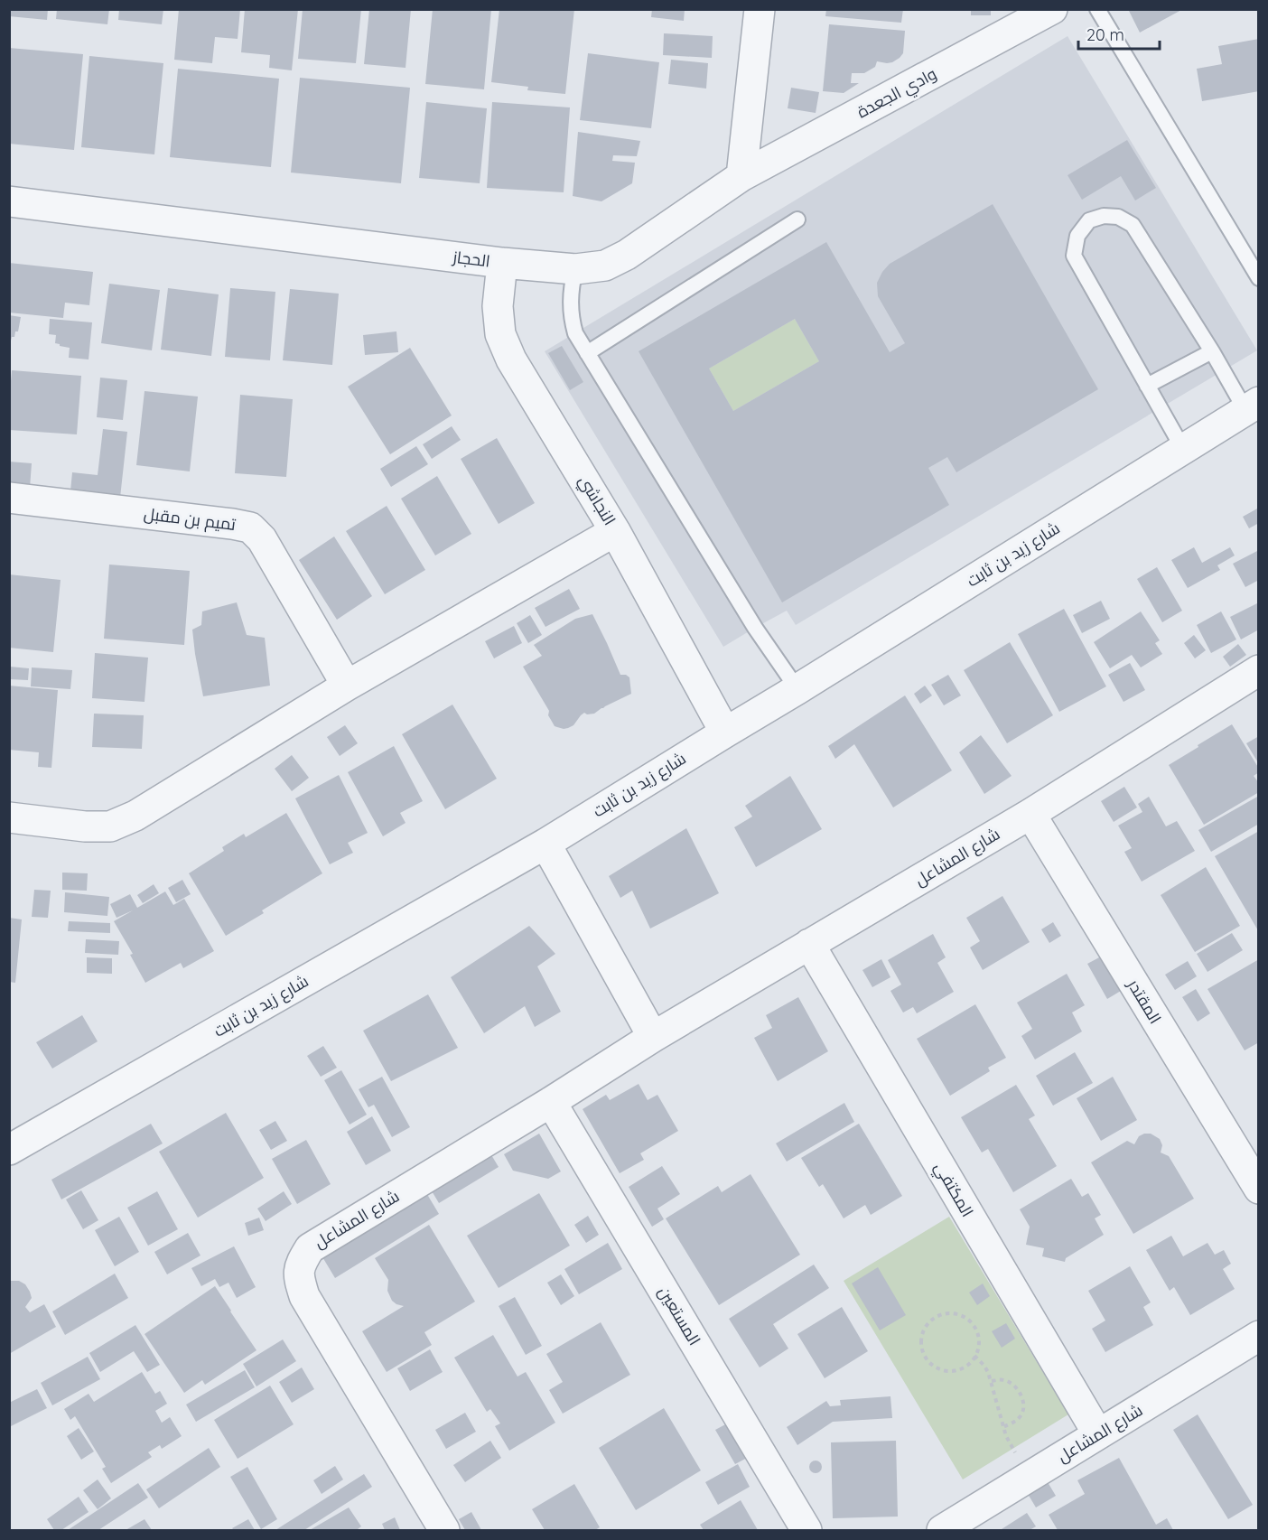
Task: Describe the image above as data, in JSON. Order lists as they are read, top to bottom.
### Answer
{
  "streets": {
    "street": [
      "وادي الجعدة",
      "الحجاز",
      "النجاشي",
      "تميم بن مقبل",
      "شارع زيد بن ثابت",
      "شارع المشاعل",
      "المقتدر",
      "المكتفي",
      "المستعين"
    ]
  },
  "crossings": [
    ["وادي الجعدة", "الحجاز"],
    ["الحجاز", "النجاشي"],
    ["النجاشي", "شارع زيد بن ثابت"],
    ["شارع المشاعل", "المقتدر"],
    ["شارع المشاعل", "المكتفي"],
    ["شارع المشاعل", "المستعين"]
  ],
  "scale_bar": "20 m"
}
